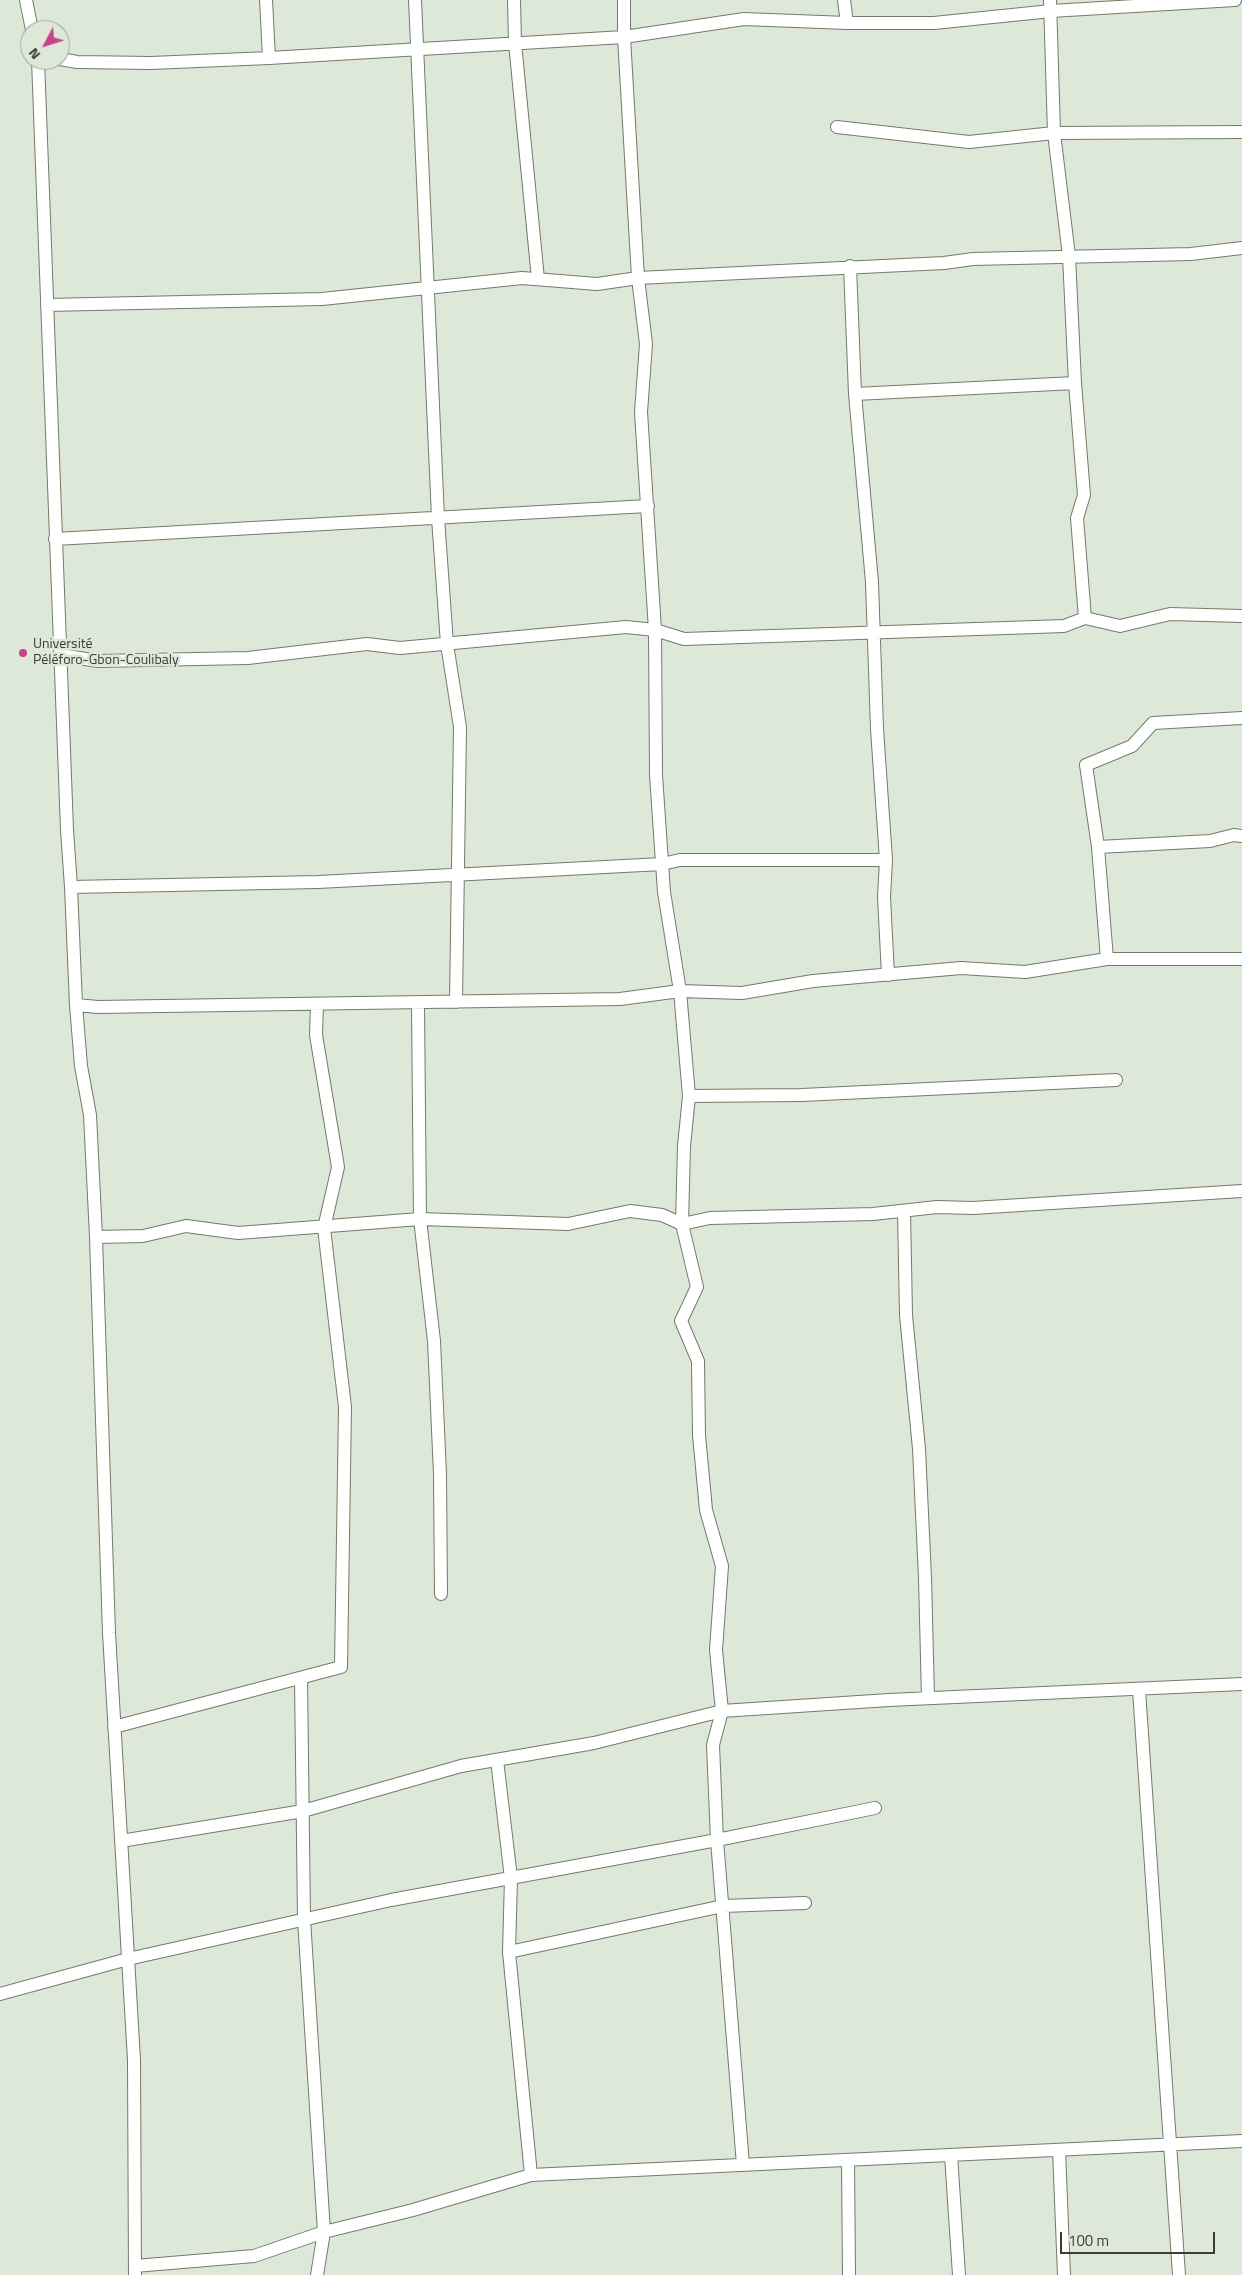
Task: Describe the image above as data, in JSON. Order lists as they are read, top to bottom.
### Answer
{
  "places": ["Université Péléforo-Gbon-Coulibaly"],
  "scale_bar": "100 m",
  "north": "bottom left"
}
